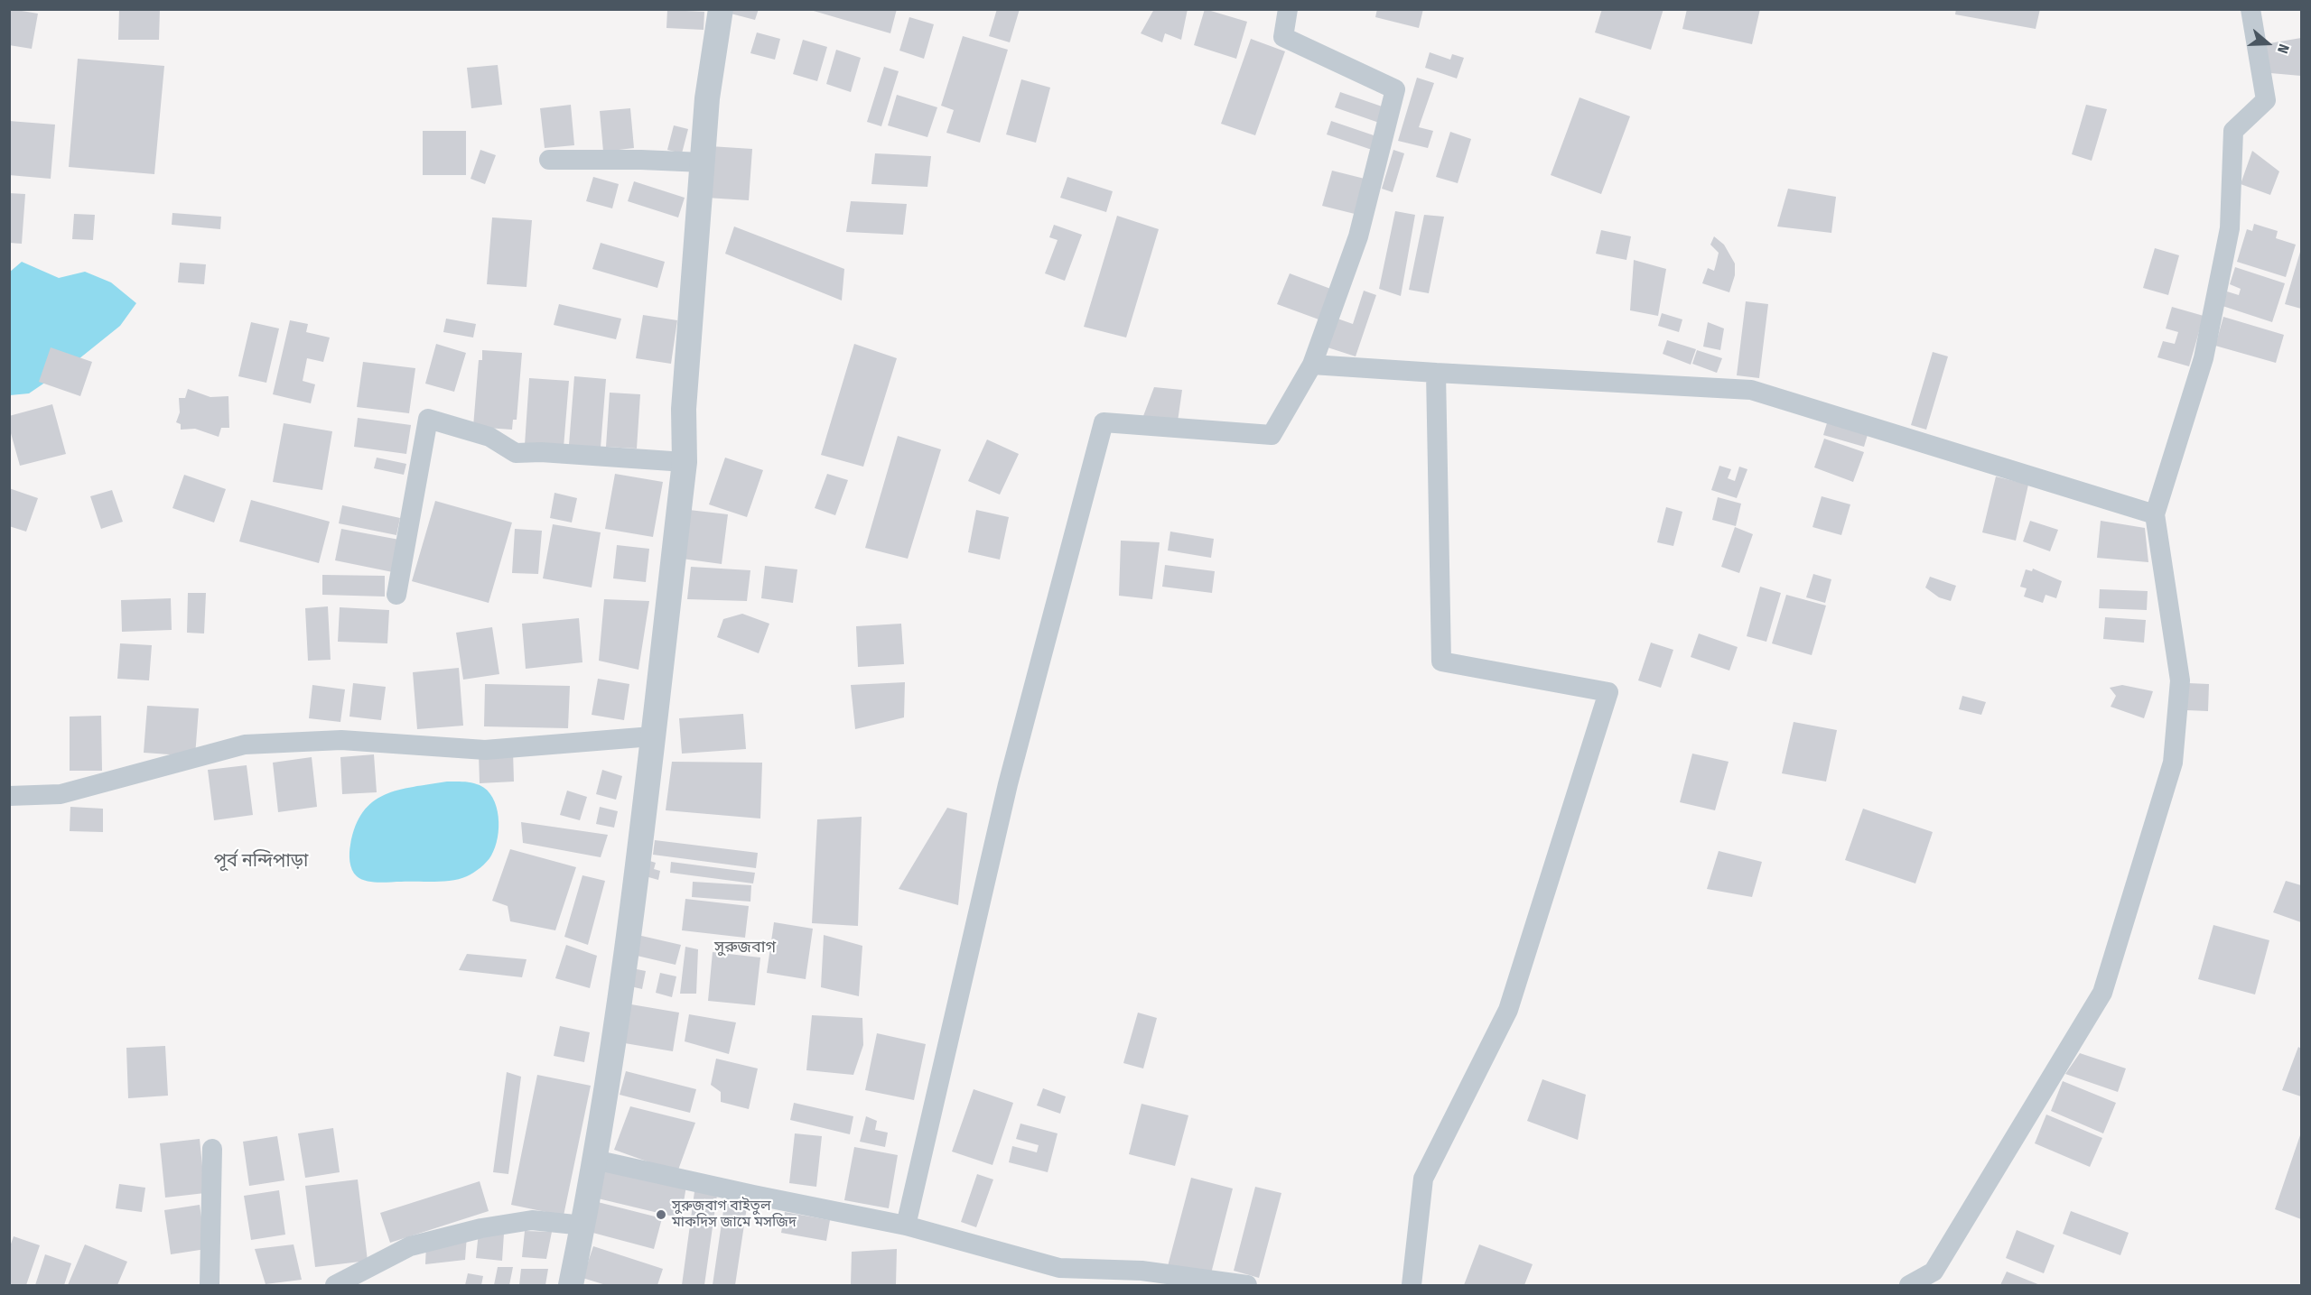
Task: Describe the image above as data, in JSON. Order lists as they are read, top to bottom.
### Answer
{
  "districts": ["পূর্ব নন্দিপাড়া", "সুরুজবাগ"],
  "places": ["সুরুজবাগ বাইতুল মাকদিস জামে মসজিদ"],
  "north": "right"
}
